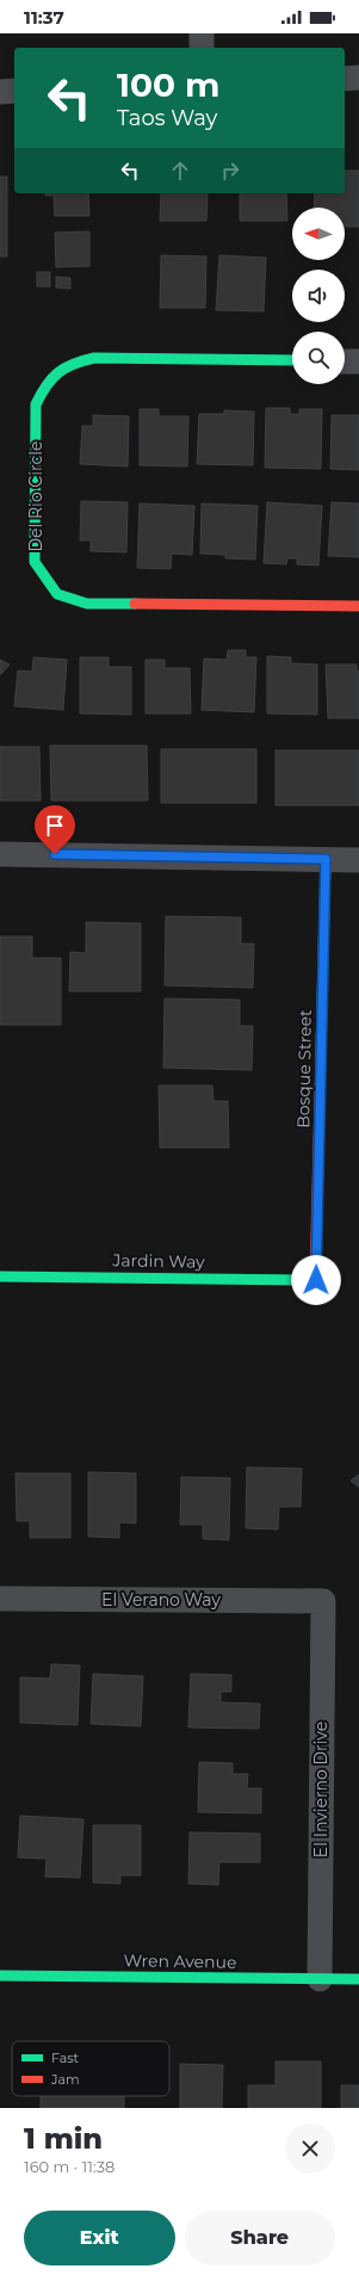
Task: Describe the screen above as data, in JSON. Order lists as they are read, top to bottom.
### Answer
{
  "streets": {
    "street": [
      "Del Rio Circle",
      "Bosque Street",
      "Jardin Way",
      "El Verano Way",
      "El Invierno Drive",
      "Wren Avenue"
    ]
  },
  "crossings": [
    ["Bosque Street", "Jardin Way"],
    ["El Verano Way", "El Invierno Drive"],
    ["El Invierno Drive", "Wren Avenue"]
  ],
  "legend": ["Fast", "Jam"],
  "north": "left",
  "page": {
    "status": "11:37",
    "turn": ["100 m", "Taos Way"],
    "heading": ["1 min", "160 m · 11:38"],
    "buttons": ["Exit", "Share"]
  }
}
